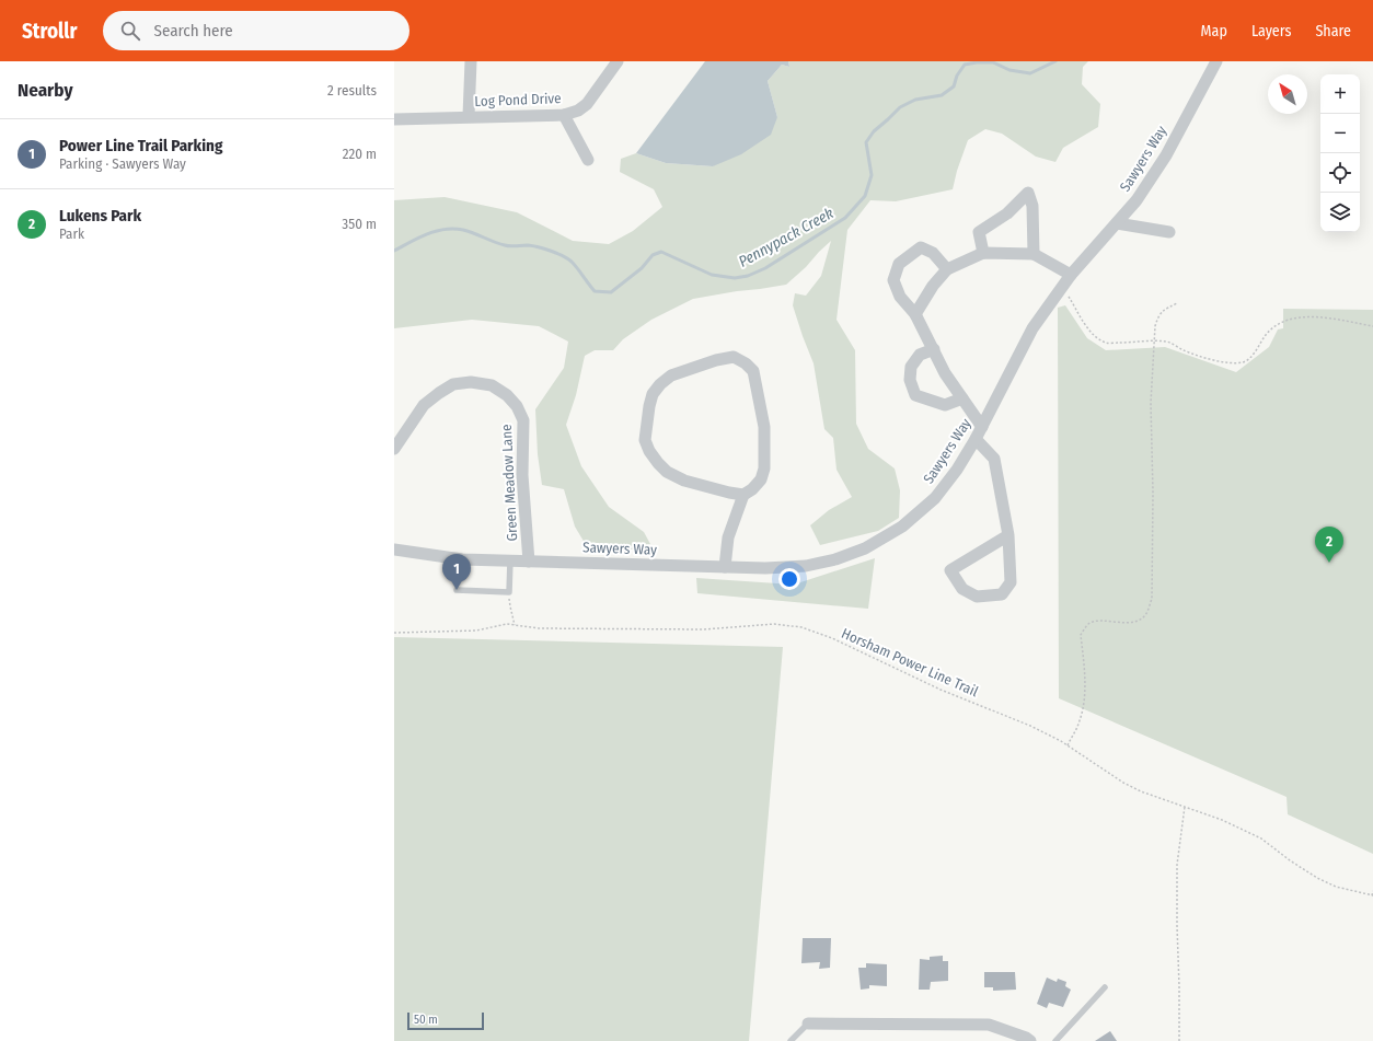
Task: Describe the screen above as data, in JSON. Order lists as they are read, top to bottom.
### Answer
{
  "streets": {
    "street": ["Log Pond Drive", "Sawyers Way", "Green Meadow Lane"],
    "path": ["Horsham Power Line Trail"]
  },
  "crossings": [
    ["Sawyers Way", "Green Meadow Lane"]
  ],
  "water": ["Pennypack Creek"],
  "scale_bar": "50 m",
  "north": "top left",
  "page": {
    "header": "Strollr",
    "search": "Search here",
    "nav": ["Map", "Layers", "Share"],
    "heading": ["Nearby", "2 results"],
    "map_buttons": ["+", "−"],
    "list": [
      {
        "mark": "1",
        "name": "Power Line Trail Parking",
        "note": "Parking · Sawyers Way",
        "value": "220 m"
      },
      {
        "mark": "2",
        "name": "Lukens Park",
        "note": "Park",
        "value": "350 m"
      }
    ],
    "pins": ["2", "1"],
    "scale": "50 m"
  }
}
